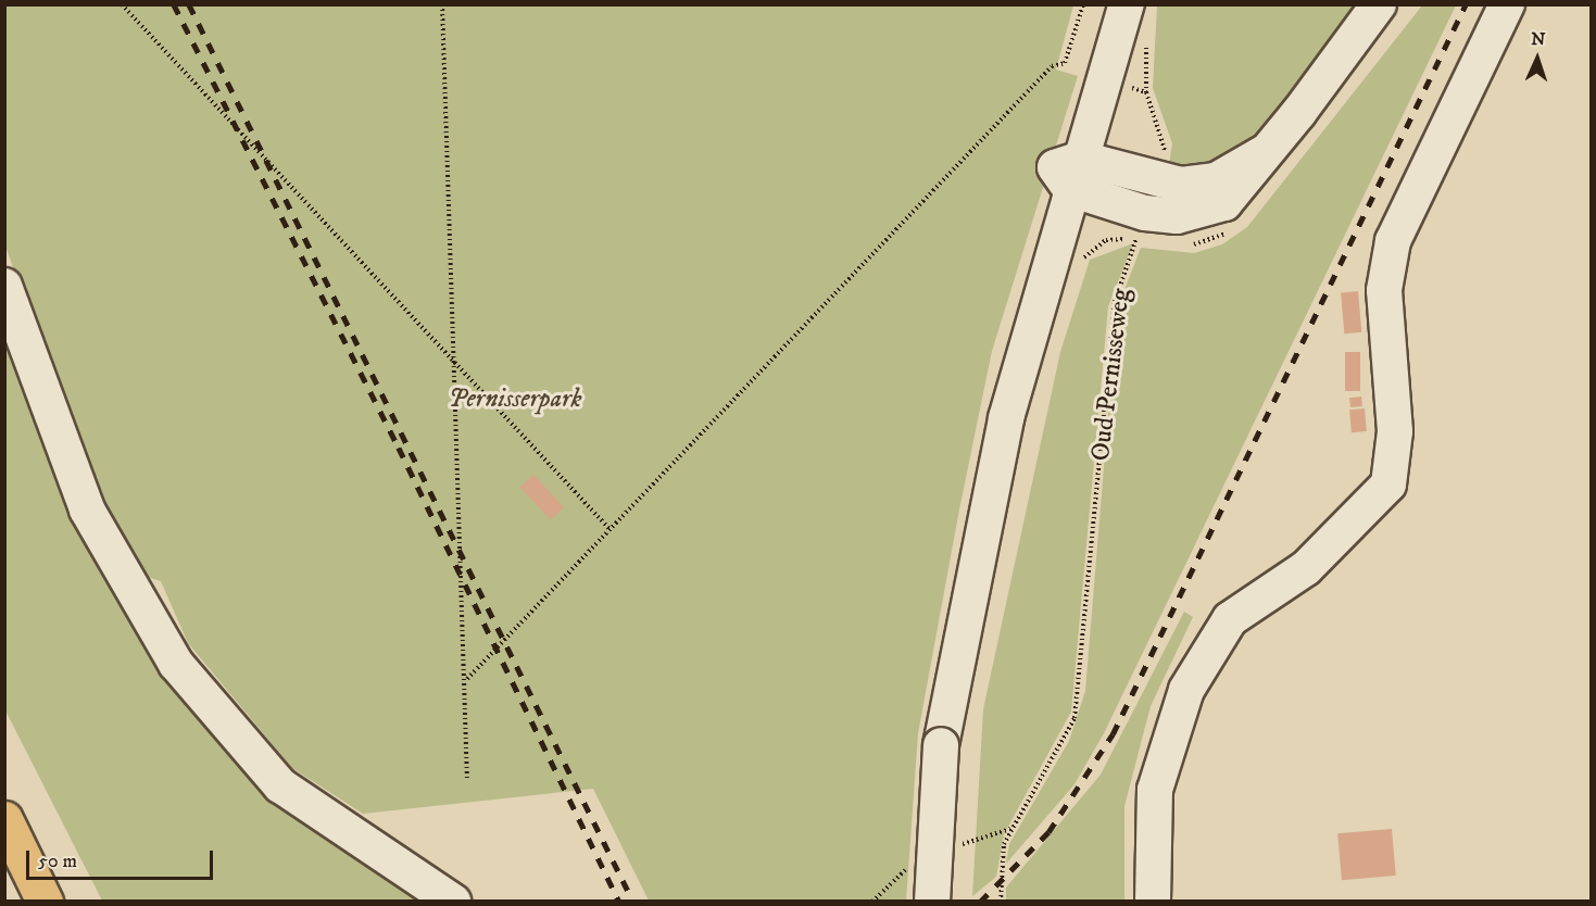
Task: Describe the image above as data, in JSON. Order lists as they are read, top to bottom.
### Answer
{
  "streets": {
    "path": ["Oud Pernisseweg"]
  },
  "parks": ["Pernisserpark"],
  "scale_bar": "50 m",
  "north": "top"
}
